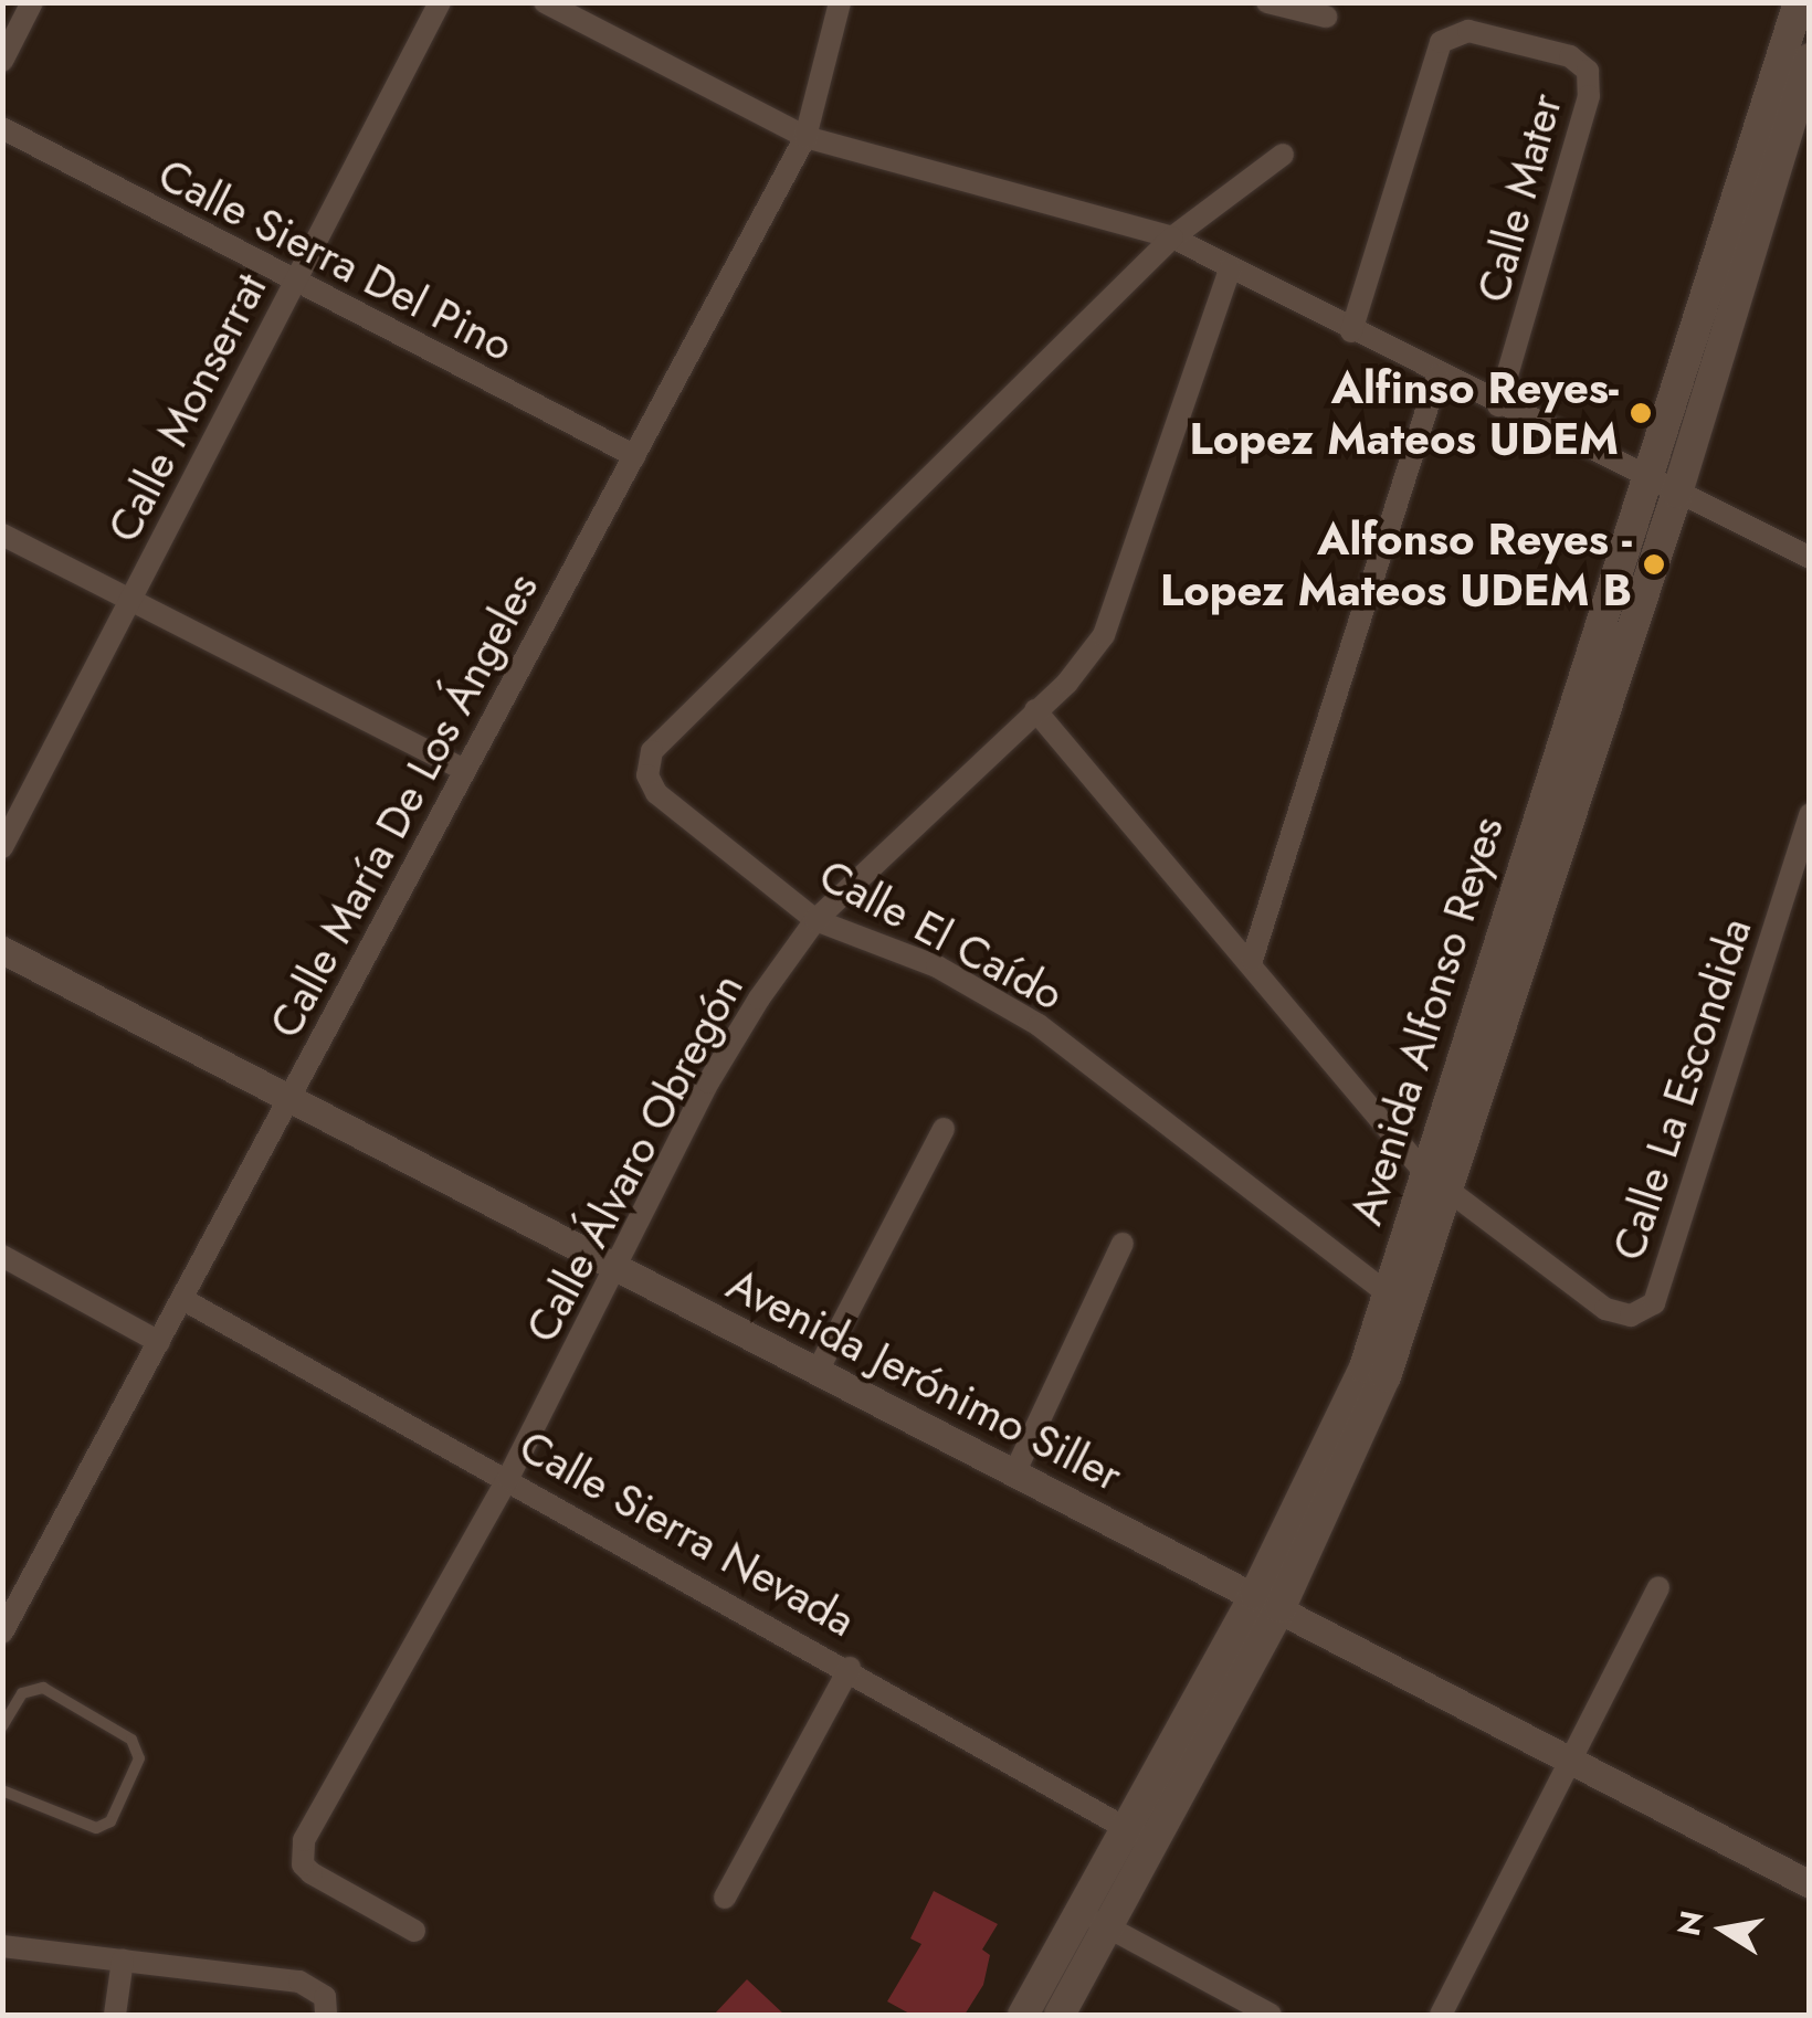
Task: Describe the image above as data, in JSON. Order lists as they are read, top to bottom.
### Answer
{
  "streets": {
    "main road": ["Avenida Alfonso Reyes"],
    "street": [
      "Calle Mater",
      "Calle Sierra Del Pino",
      "Calle Monserrat",
      "Calle María De Los Ángeles",
      "Calle El Caído",
      "Calle La Escondida",
      "Calle Álvaro Obregón",
      "Avenida Jerónimo Siller",
      "Calle Sierra Nevada"
    ]
  },
  "crossings": [
    ["Calle Sierra Del Pino", "Calle Monserrat"],
    ["Calle Sierra Del Pino", "Calle María De Los Ángeles"],
    ["Calle María De Los Ángeles", "Avenida Jerónimo Siller"],
    ["Calle María De Los Ángeles", "Calle Sierra Nevada"],
    ["Calle El Caído", "Avenida Alfonso Reyes"],
    ["Calle El Caído", "Calle Álvaro Obregón"],
    ["Avenida Alfonso Reyes", "Calle La Escondida"],
    ["Avenida Alfonso Reyes", "Avenida Jerónimo Siller"],
    ["Avenida Alfonso Reyes", "Calle Sierra Nevada"],
    ["Calle La Escondida", "Calle Álvaro Obregón"],
    ["Calle Álvaro Obregón", "Avenida Jerónimo Siller"],
    ["Calle Álvaro Obregón", "Calle Sierra Nevada"]
  ],
  "places": ["Alfinso Reyes- Lopez Mateos UDEM", "Alfonso Reyes - Lopez Mateos UDEM B"],
  "north": "left"
}
